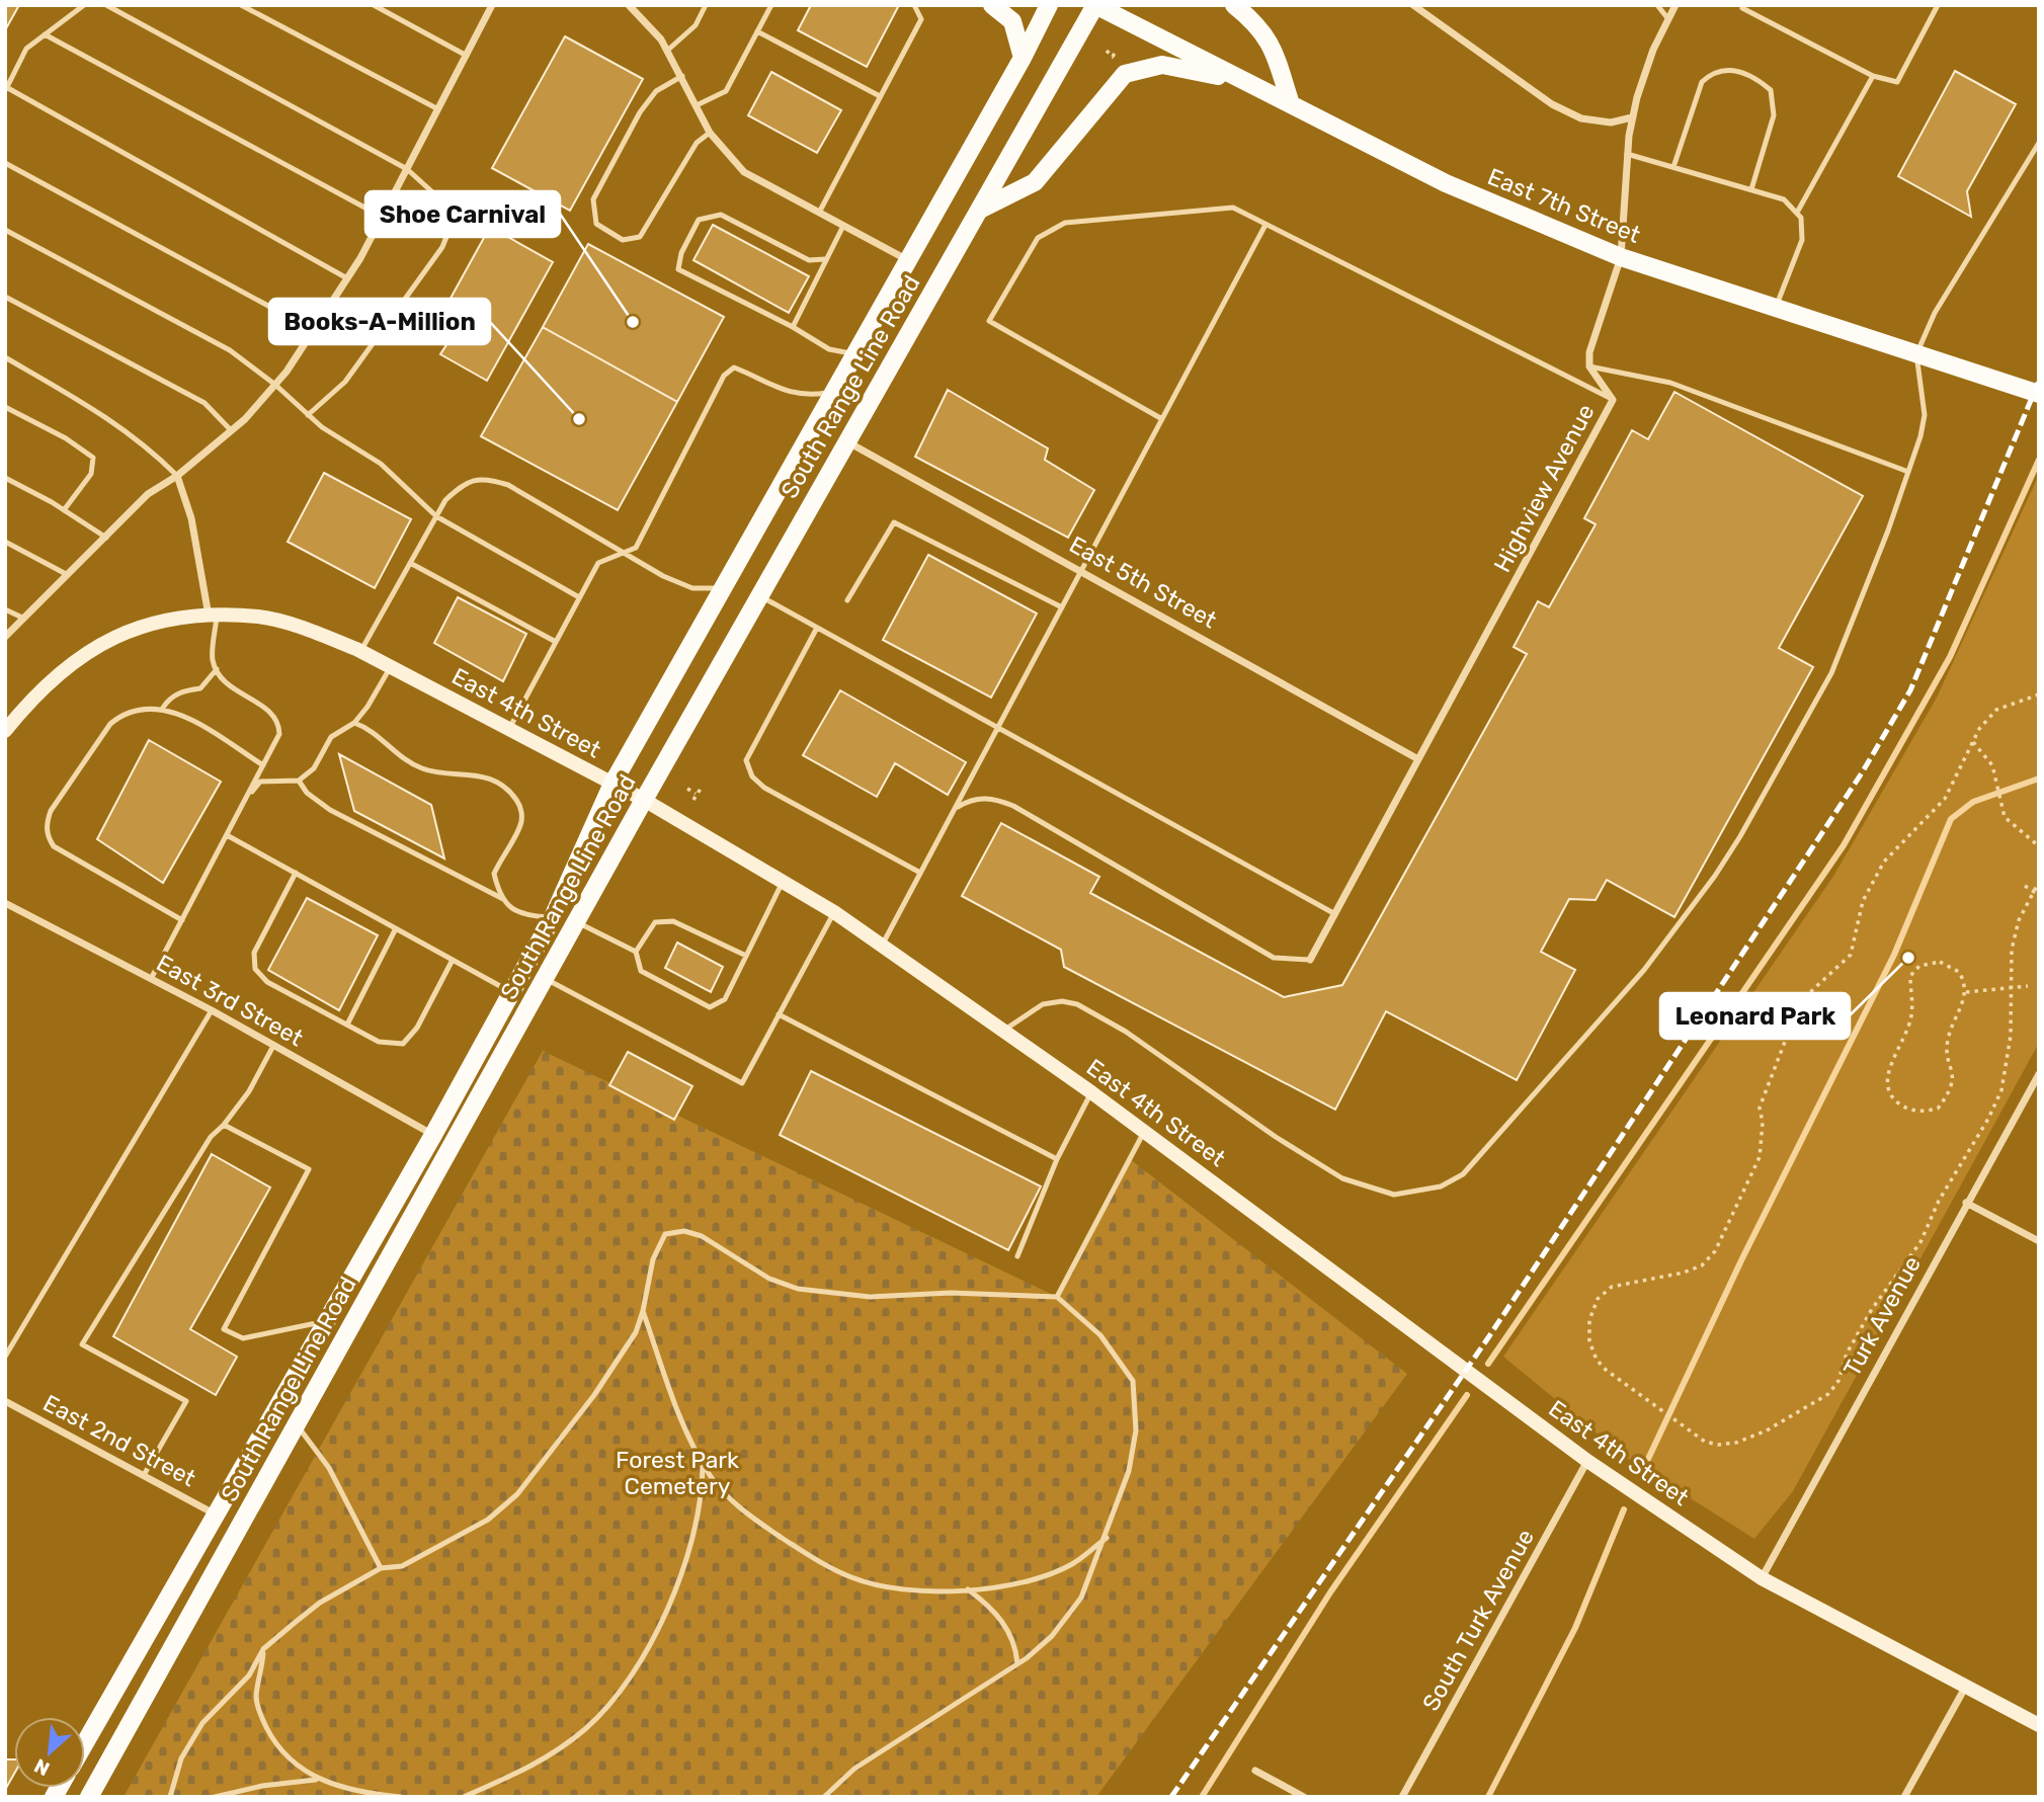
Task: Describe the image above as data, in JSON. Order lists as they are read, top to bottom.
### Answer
{
  "streets": {
    "main road": ["East 7th Street", "South Range Line Road"],
    "street": [
      "Highview Avenue",
      "East 5th Street",
      "East 4th Street",
      "East 3rd Street",
      "Turk Avenue",
      "East 2nd Street",
      "South Turk Avenue"
    ]
  },
  "crossings": [
    ["East 7th Street", "South Range Line Road"],
    ["South Range Line Road", "East 5th Street"],
    ["South Range Line Road", "East 4th Street"],
    ["South Range Line Road", "East 3rd Street"],
    ["South Range Line Road", "East 2nd Street"],
    ["Highview Avenue", "East 5th Street"],
    ["East 4th Street", "Turk Avenue"],
    ["East 4th Street", "South Turk Avenue"]
  ],
  "parks": ["Forest Park Cemetery"],
  "places": ["Shoe Carnival", "Books-A-Million", "Leonard Park"],
  "north": "bottom left"
}
